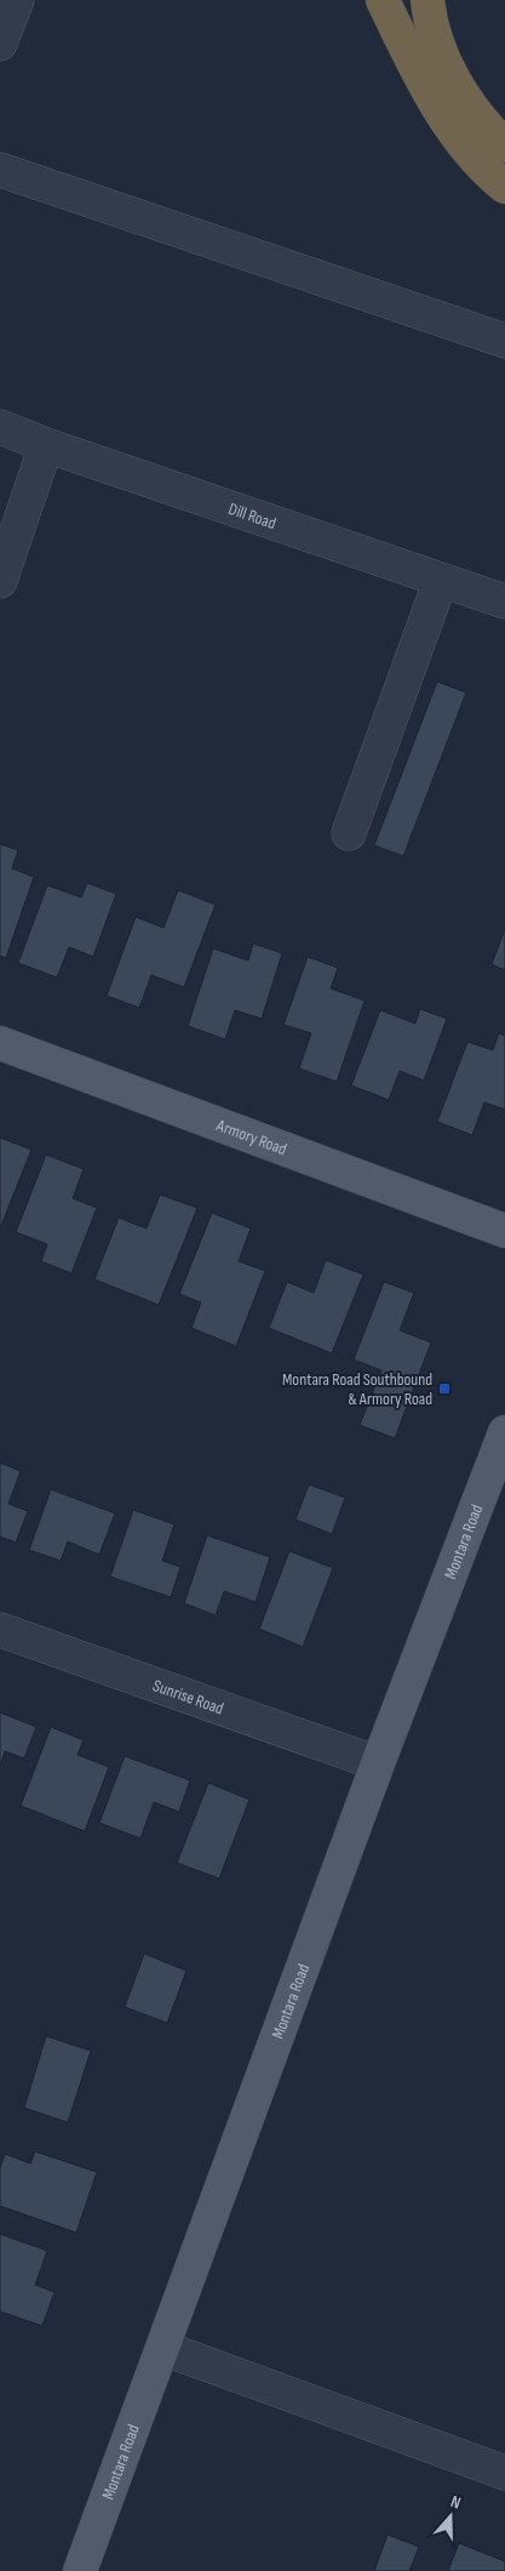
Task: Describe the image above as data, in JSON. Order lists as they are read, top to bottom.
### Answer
{
  "streets": {
    "main road": ["Armory Road", "Montara Road"],
    "street": ["Dill Road", "Sunrise Road"]
  },
  "crossings": [
    ["Montara Road", "Sunrise Road"]
  ],
  "places": {
    "transit": ["Montara Road Southbound & Armory Road"]
  },
  "north": "top"
}
